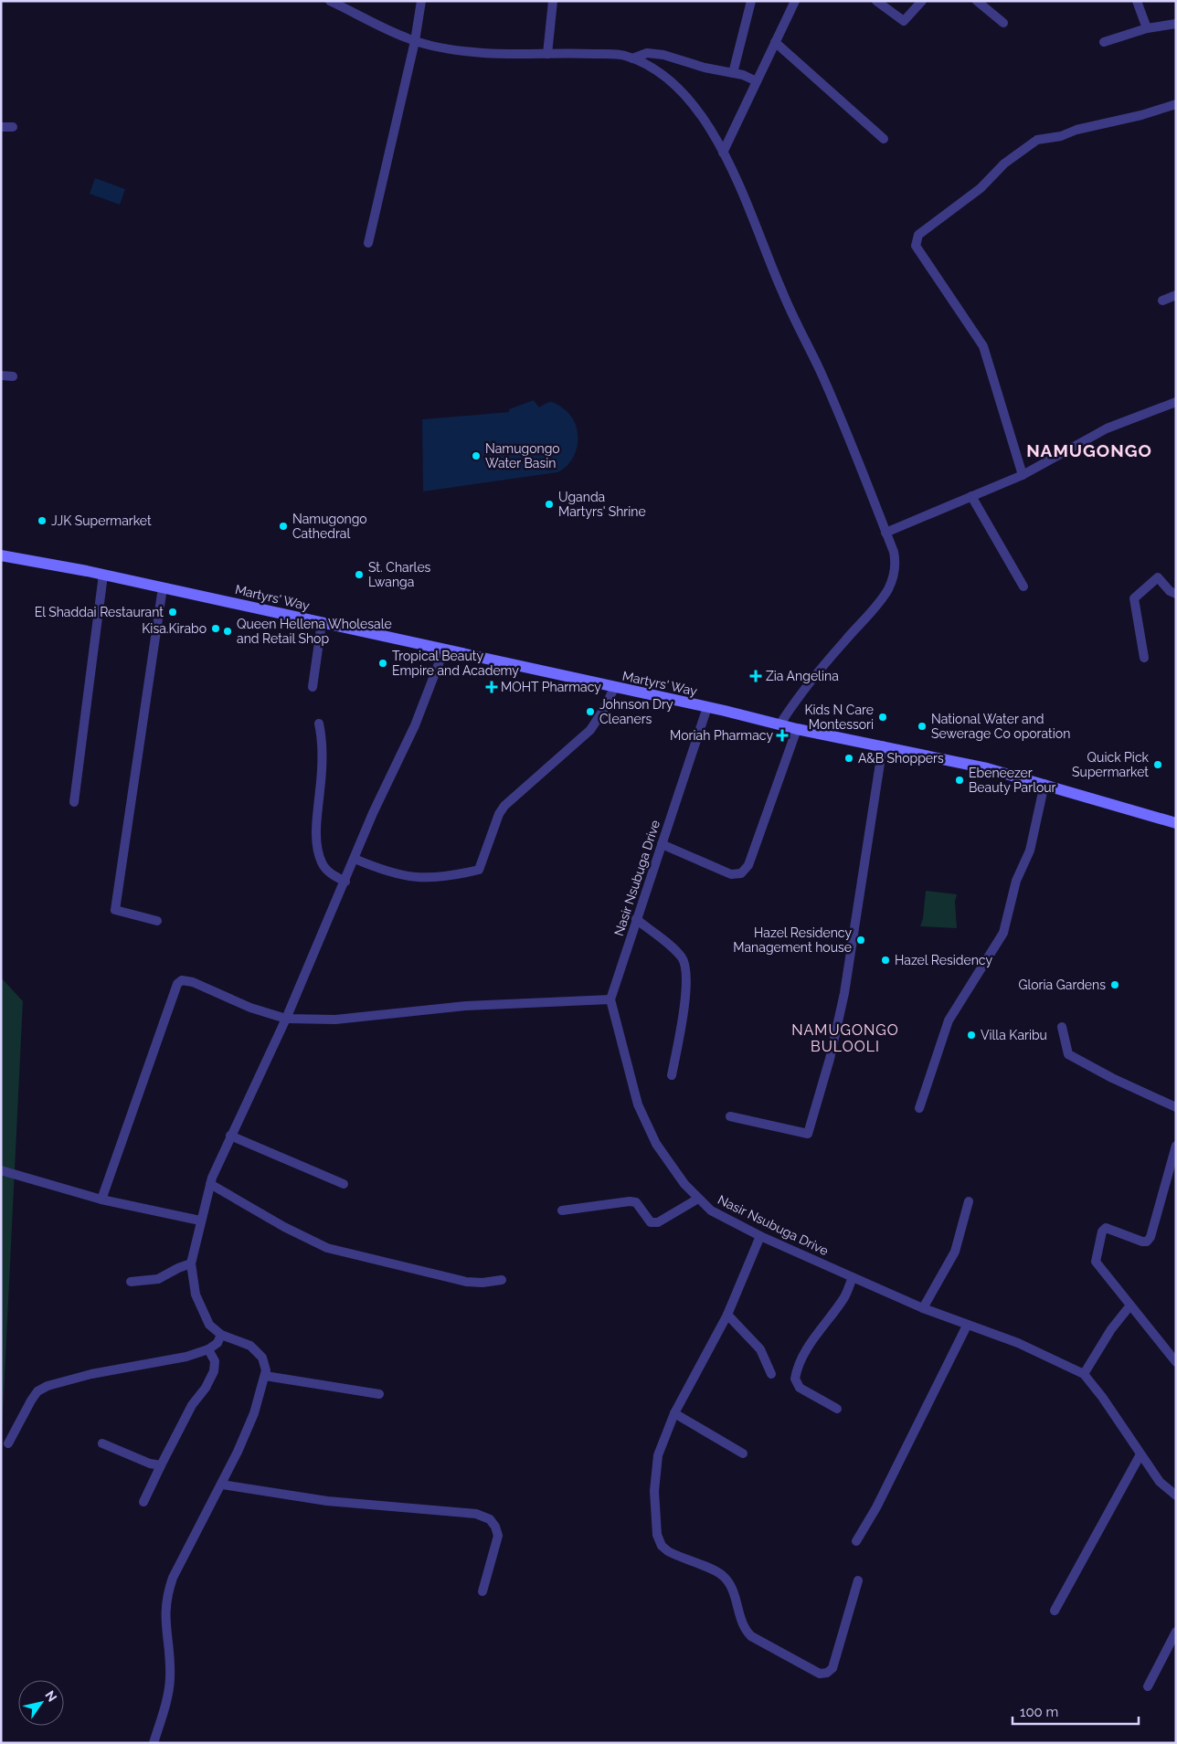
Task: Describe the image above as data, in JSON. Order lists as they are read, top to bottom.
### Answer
{
  "streets": {
    "main road": ["Martyrs' Way"],
    "street": ["Nasir Nsubuga Drive"]
  },
  "crossings": [
    ["Martyrs' Way", "Nasir Nsubuga Drive"]
  ],
  "districts": ["NAMUGONGO", "NAMUGONGO BULOOLI"],
  "places": {
    "other": [
      "Namugongo Water Basin",
      "Uganda Martyrs' Shrine",
      "JJK Supermarket",
      "Namugongo Cathedral",
      "St. Charles Lwanga",
      "El Shaddai Restaurant",
      "Kisa.Kirabo",
      "Queen Hellena Wholesale and Retail Shop",
      "Tropical Beauty Empire and Academy",
      "Johnson Dry Cleaners",
      "Kids N Care Montessori",
      "National Water and Sewerage Co oporation",
      "A&B Shoppers",
      "Quick Pick Supermarket",
      "Ebeneezer Beauty Parlour",
      "Hazel Residency Management house",
      "Hazel Residency",
      "Gloria Gardens",
      "Villa Karibu"
    ],
    "health": ["Zia Angelina", "MOHT Pharmacy", "Moriah Pharmacy"]
  },
  "scale_bar": "100 m",
  "north": "top right"
}
